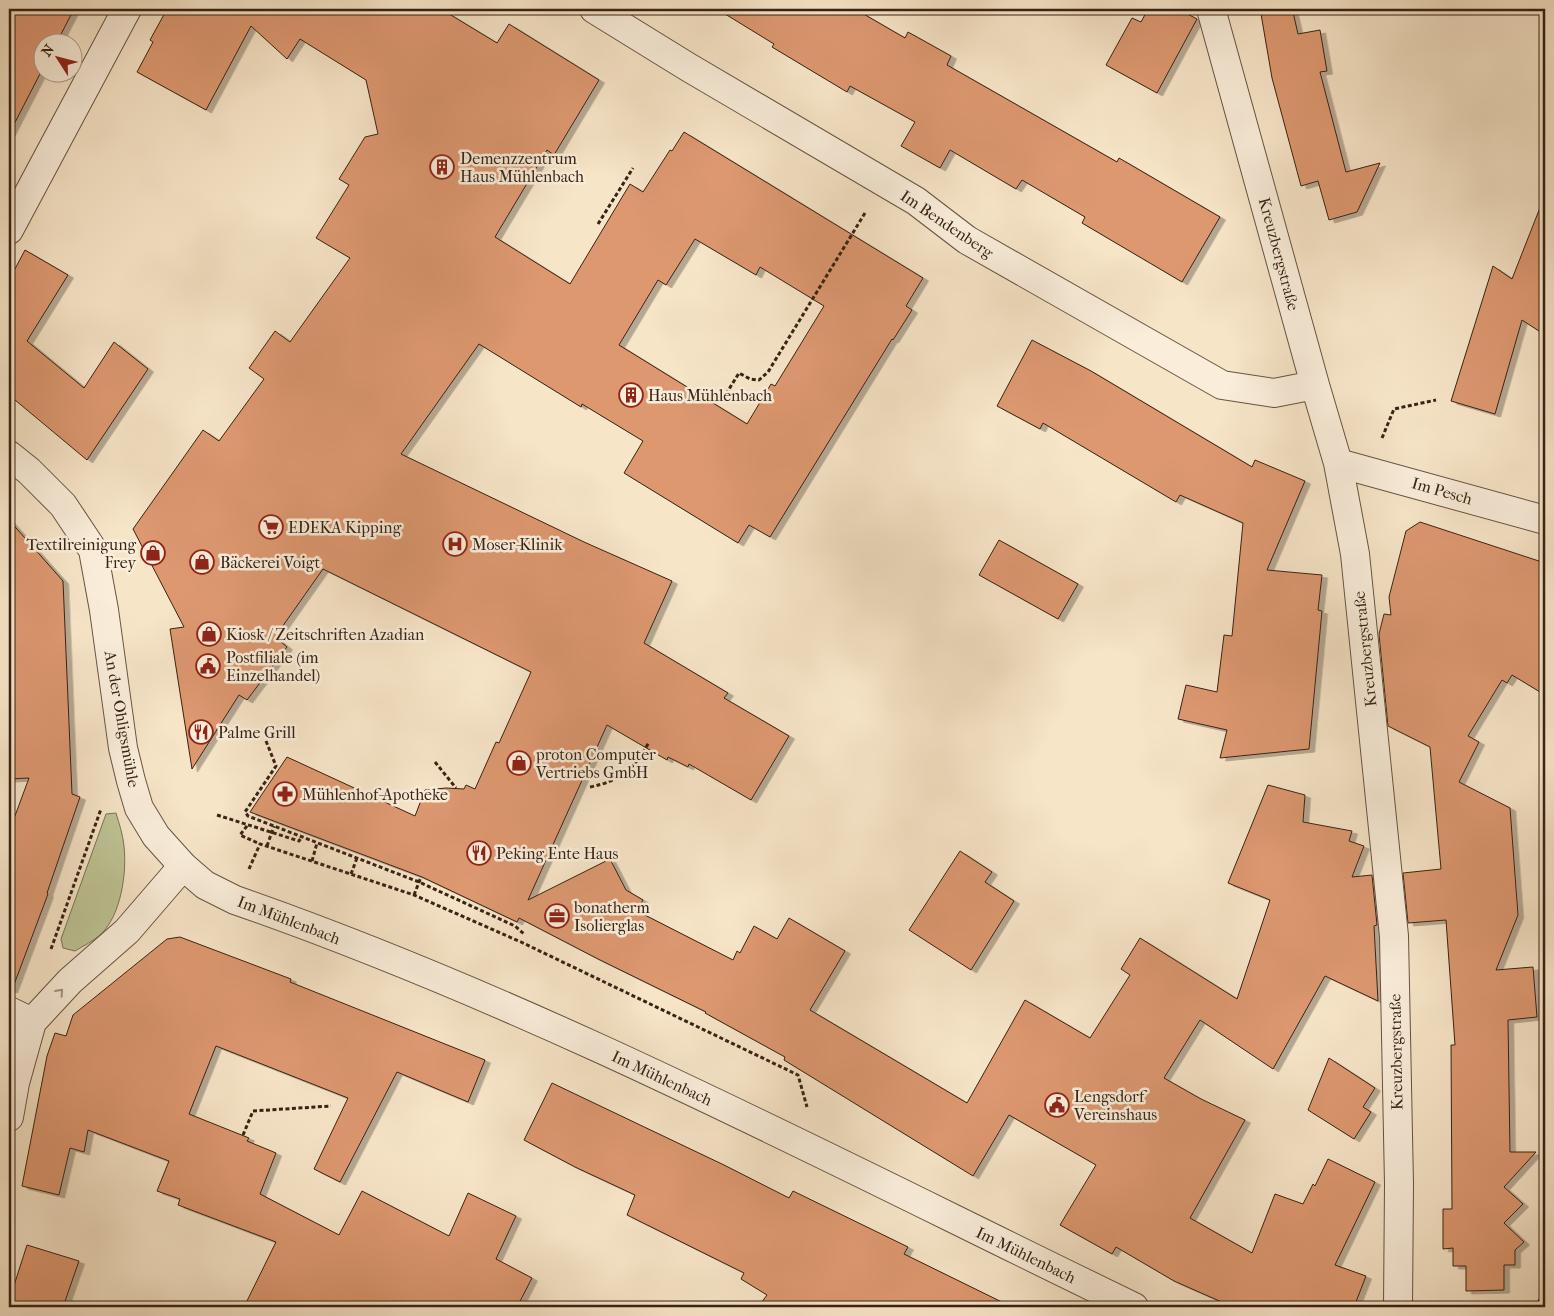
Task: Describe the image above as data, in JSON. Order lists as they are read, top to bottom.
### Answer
{
  "streets": {
    "street": [
      "Im Bendenberg",
      "Kreuzbergstraße",
      "Im Pesch",
      "An der Ohligsmühle",
      "Im Mühlenbach"
    ]
  },
  "crossings": [
    ["Im Bendenberg", "Kreuzbergstraße"],
    ["Kreuzbergstraße", "Im Pesch"],
    ["An der Ohligsmühle", "Im Mühlenbach"]
  ],
  "places": {
    "building": ["Demenzzentrum Haus Mühlenbach", "Haus Mühlenbach"],
    "supermarket": ["EDEKA Kipping"],
    "hospital": ["Moser-Klinik"],
    "shop": [
      "Textilreinigung Frey",
      "Bäckerei Voigt",
      "Kiosk / Zeitschriften Azadian",
      "proton Computer Vertriebs GmbH"
    ],
    "public building": ["Postfiliale (im Einzelhandel)", "Lengsdorf Vereinshaus"],
    "restaurant": ["Palme Grill", "Peking Ente Haus"],
    "pharmacy": ["Mühlenhof-Apotheke"],
    "office": ["bonatherm Isolierglas"]
  },
  "north": "top left"
}
